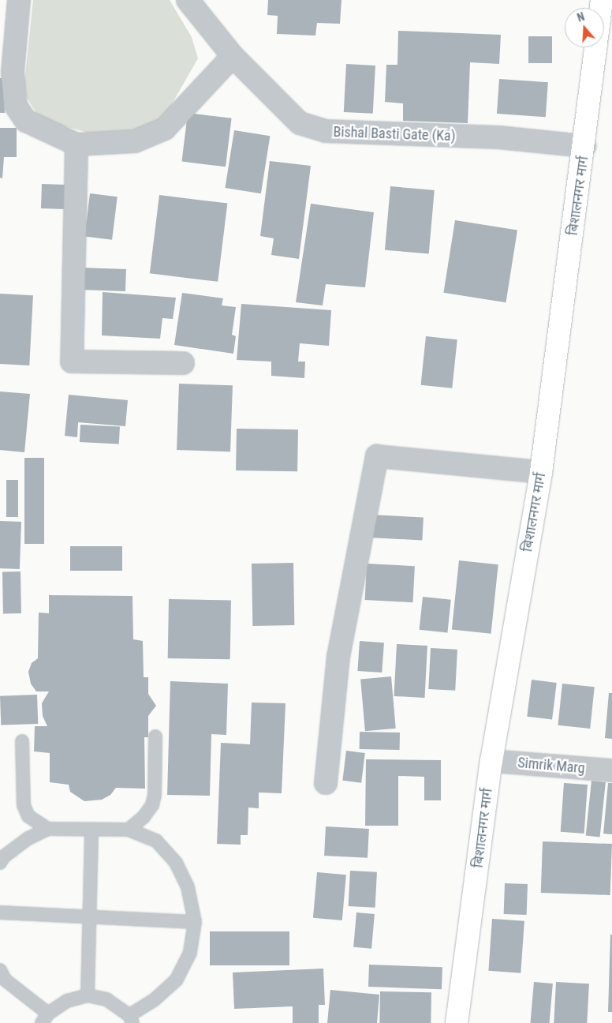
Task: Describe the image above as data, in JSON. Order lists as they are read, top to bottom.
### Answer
{
  "streets": {
    "main road": ["बिशालनगर मार्ग"],
    "street": ["Bishal Basti Gate (Ka)", "Simrik Marg"]
  },
  "crossings": [
    ["Bishal Basti Gate (Ka)", "बिशालनगर मार्ग"],
    ["बिशालनगर मार्ग", "Simrik Marg"]
  ],
  "north": "top"
}
